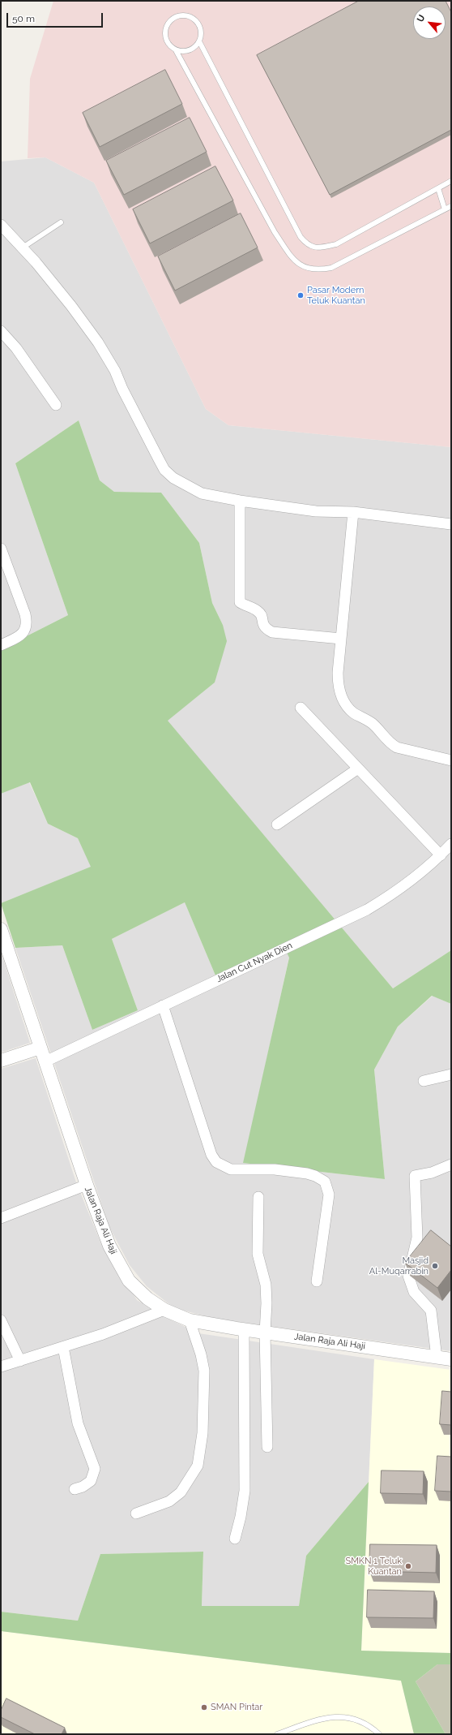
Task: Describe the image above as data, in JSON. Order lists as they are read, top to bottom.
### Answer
{
  "streets": {
    "street": ["Jalan Cut Nyak Dien", "Jalan Raja Ali Haji"]
  },
  "crossings": [
    ["Jalan Cut Nyak Dien", "Jalan Raja Ali Haji"]
  ],
  "places": [
    "Pasar Modern Teluk Kuantan",
    "Masjid Al-Muqarrabin",
    "SMKN 1 Teluk Kuantan",
    "SMAN Pintar"
  ],
  "scale_bar": "50 m",
  "north": "top left"
}
